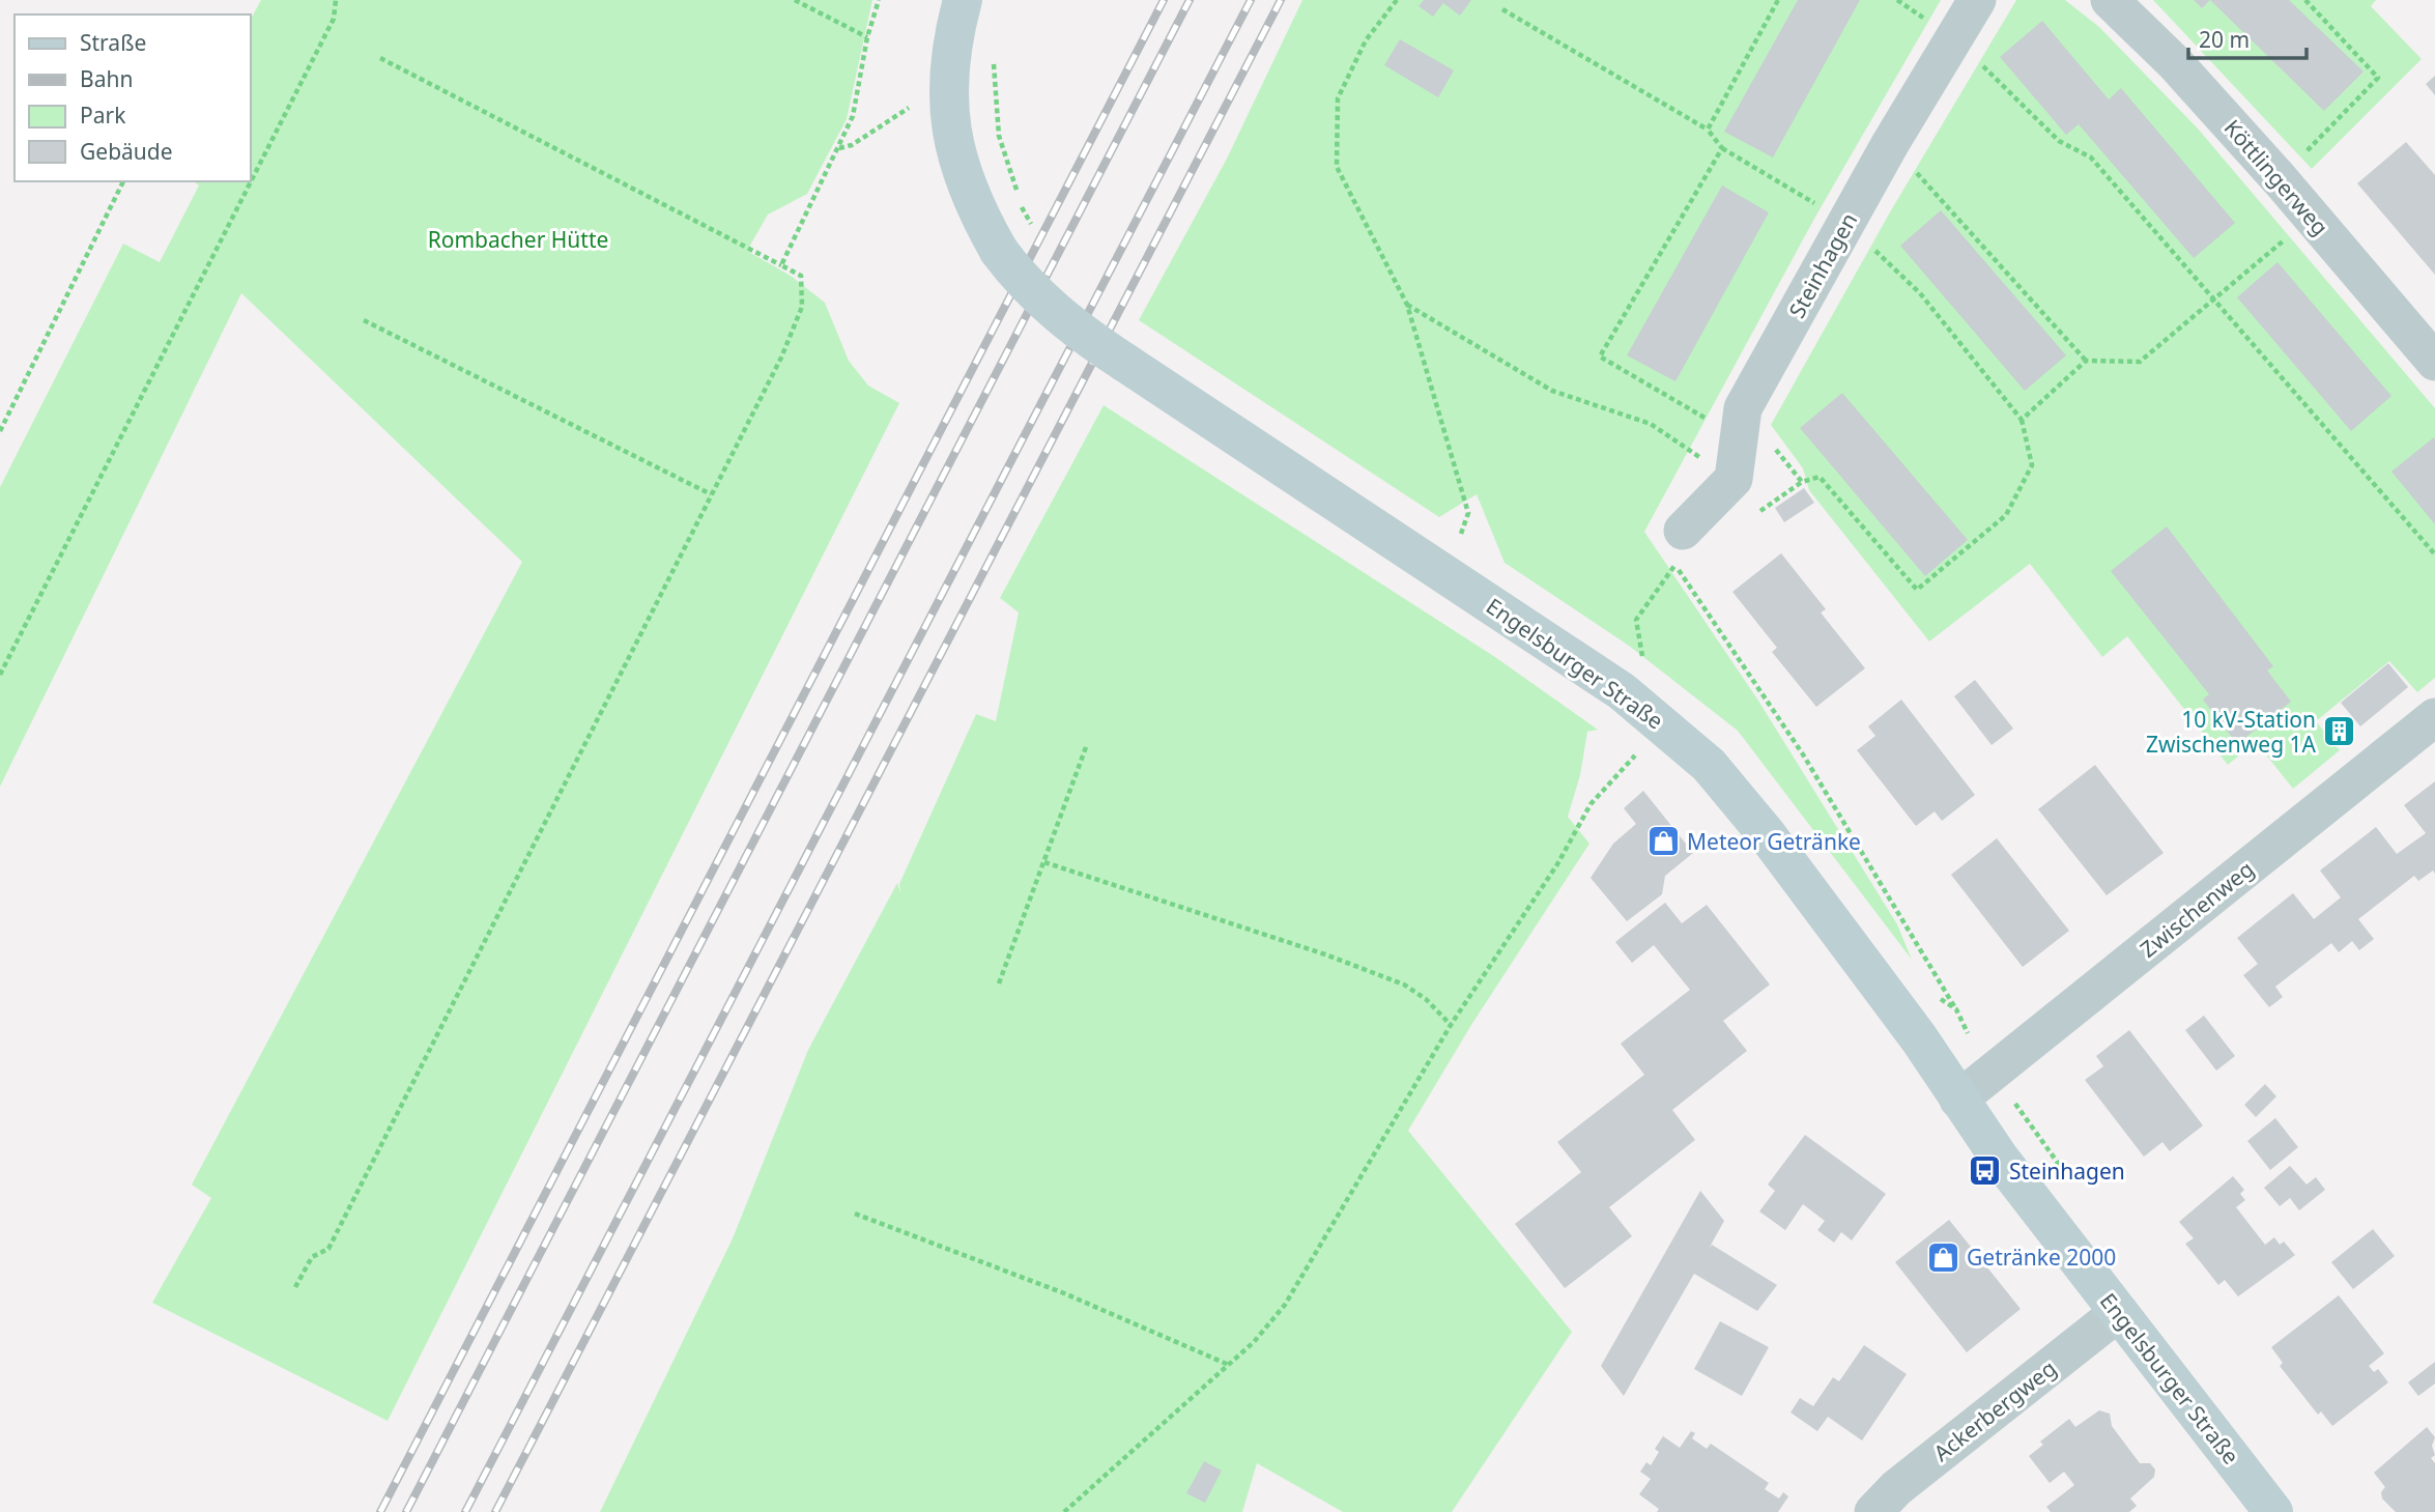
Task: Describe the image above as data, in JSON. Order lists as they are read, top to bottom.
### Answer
{
  "streets": {
    "street": [
      "Köttlingerweg",
      "Steinhagen",
      "Engelsburger Straße",
      "Zwischenweg",
      "Ackerbergweg"
    ]
  },
  "crossings": [
    ["Engelsburger Straße", "Zwischenweg"],
    ["Engelsburger Straße", "Ackerbergweg"]
  ],
  "parks": ["Rombacher Hütte"],
  "places": {
    "building": ["10 kV-Station Zwischenweg 1A"],
    "shop": ["Meteor Getränke", "Getränke 2000"],
    "bus stop": ["Steinhagen"]
  },
  "legend": [
    "Straße",
    "Bahn",
    "Park",
    "Gebäude"
  ],
  "scale_bar": "20 m"
}
